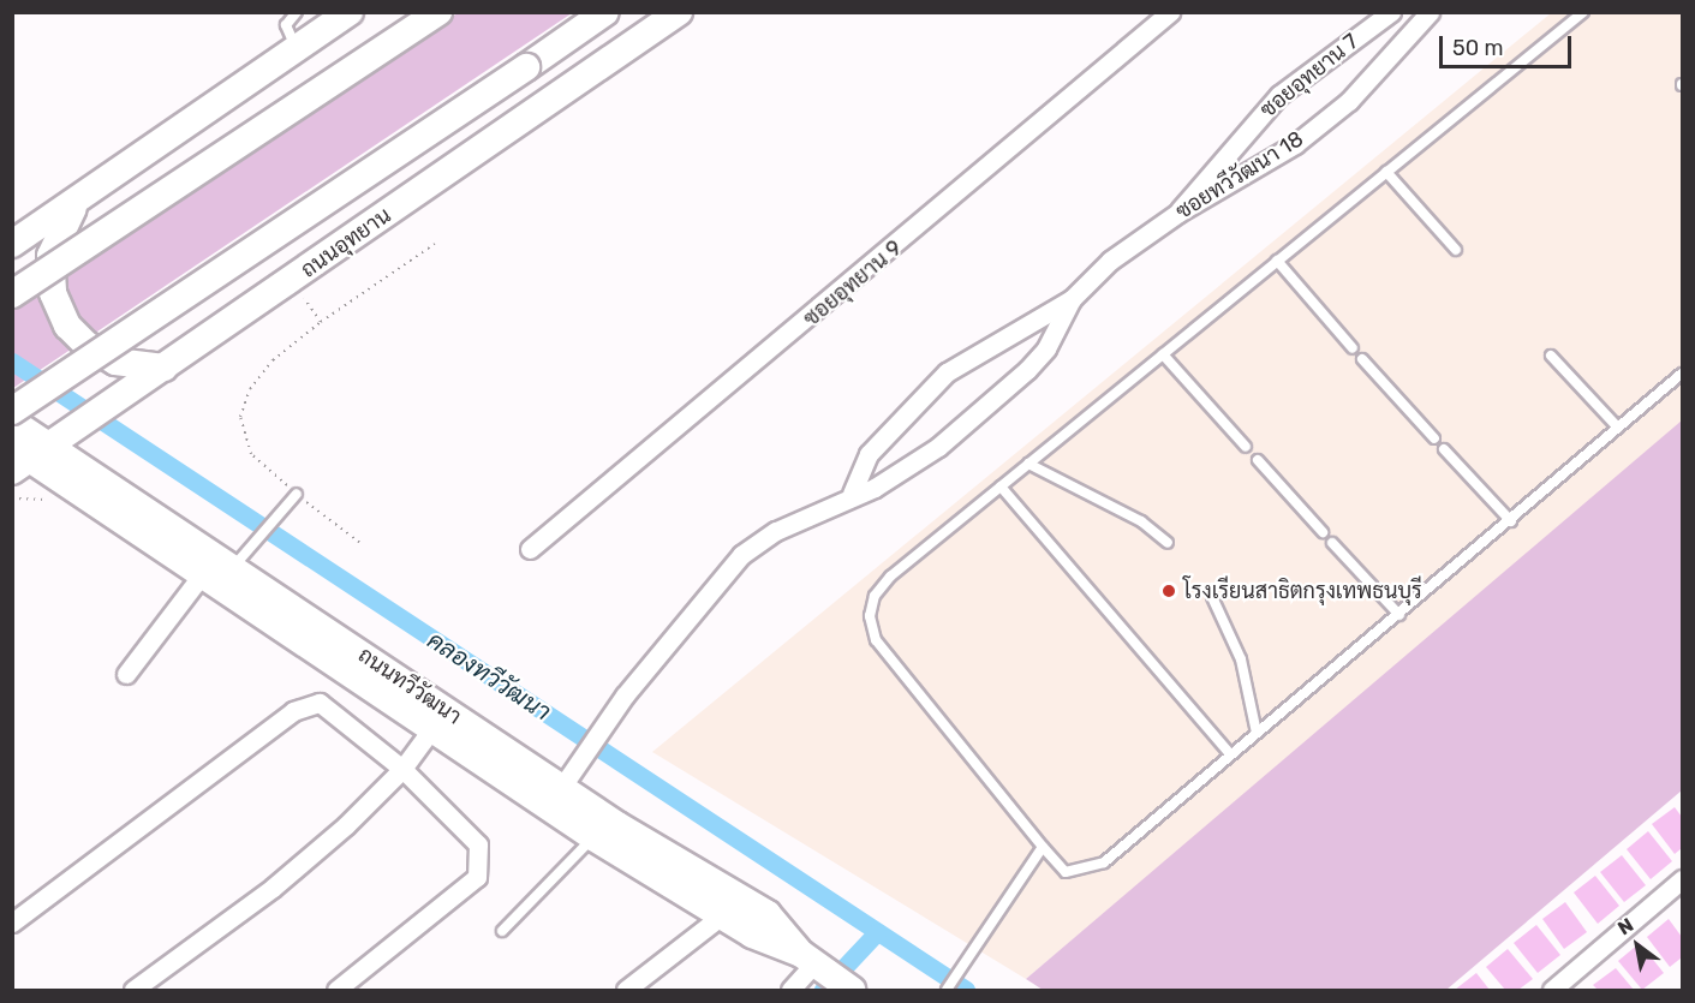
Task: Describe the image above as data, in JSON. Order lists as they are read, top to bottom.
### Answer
{
  "streets": {
    "main road": ["ถนนอุทยาน", "ถนนทวีวัฒนา"],
    "street": ["ซอยอุทยาน 7", "ซอยทวีวัฒนา 18", "ซอยอุทยาน 9"]
  },
  "crossings": [
    ["ซอยอุทยาน 7", "ซอยทวีวัฒนา 18"],
    ["ซอยทวีวัฒนา 18", "ถนนทวีวัฒนา"],
    ["ถนนอุทยาน", "ถนนทวีวัฒนา"]
  ],
  "water": ["คลองทวีวัฒนา"],
  "places": ["โรงเรียนสาธิตกรุงเทพธนบุรี"],
  "scale_bar": "50 m",
  "north": "top left"
}
